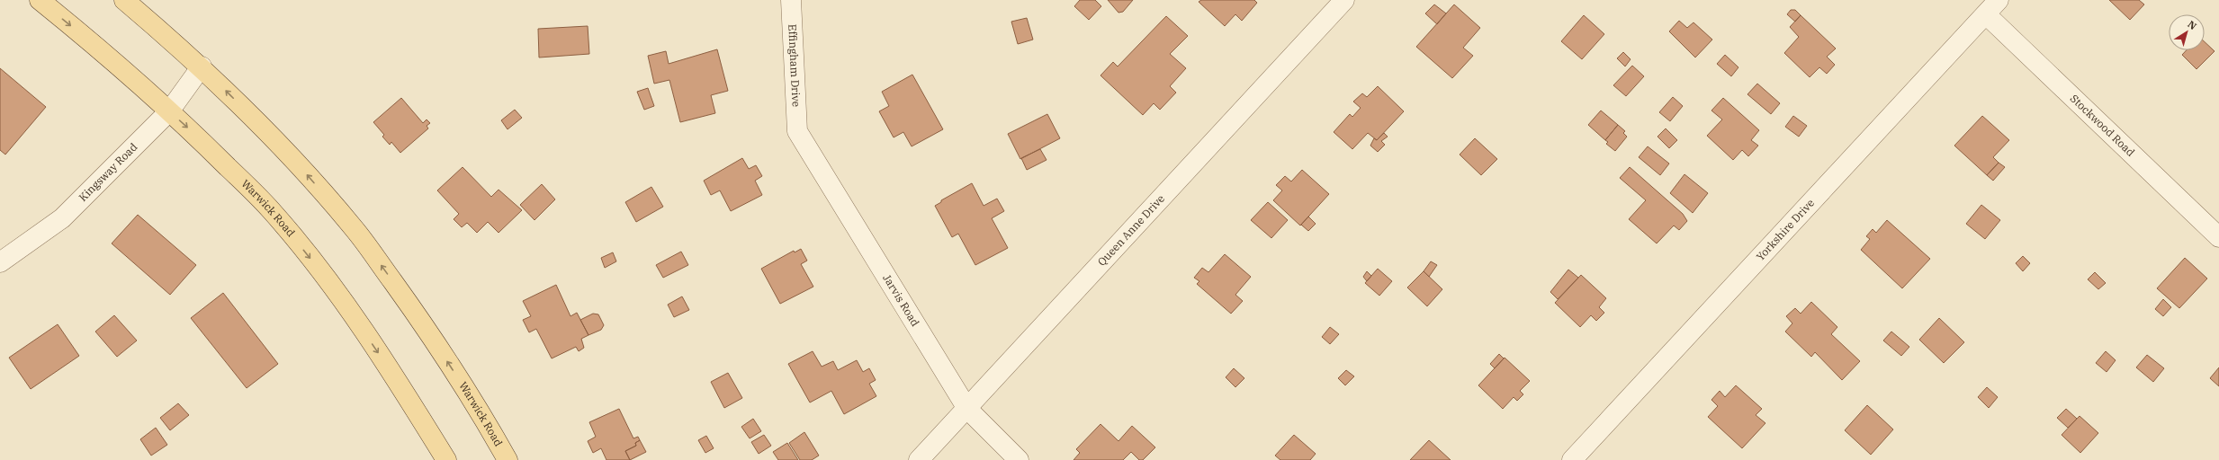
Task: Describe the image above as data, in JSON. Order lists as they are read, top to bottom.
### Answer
{
  "streets": {
    "main road": ["Warwick Road"],
    "street": [
      "Effingham Drive",
      "Stockwood Road",
      "Kingsway Road",
      "Yorkshire Drive",
      "Queen Anne Drive",
      "Jarvis Road"
    ]
  },
  "crossings": [
    ["Effingham Drive", "Jarvis Road"],
    ["Stockwood Road", "Yorkshire Drive"],
    ["Kingsway Road", "Warwick Road"],
    ["Queen Anne Drive", "Jarvis Road"]
  ],
  "north": "top right"
}
